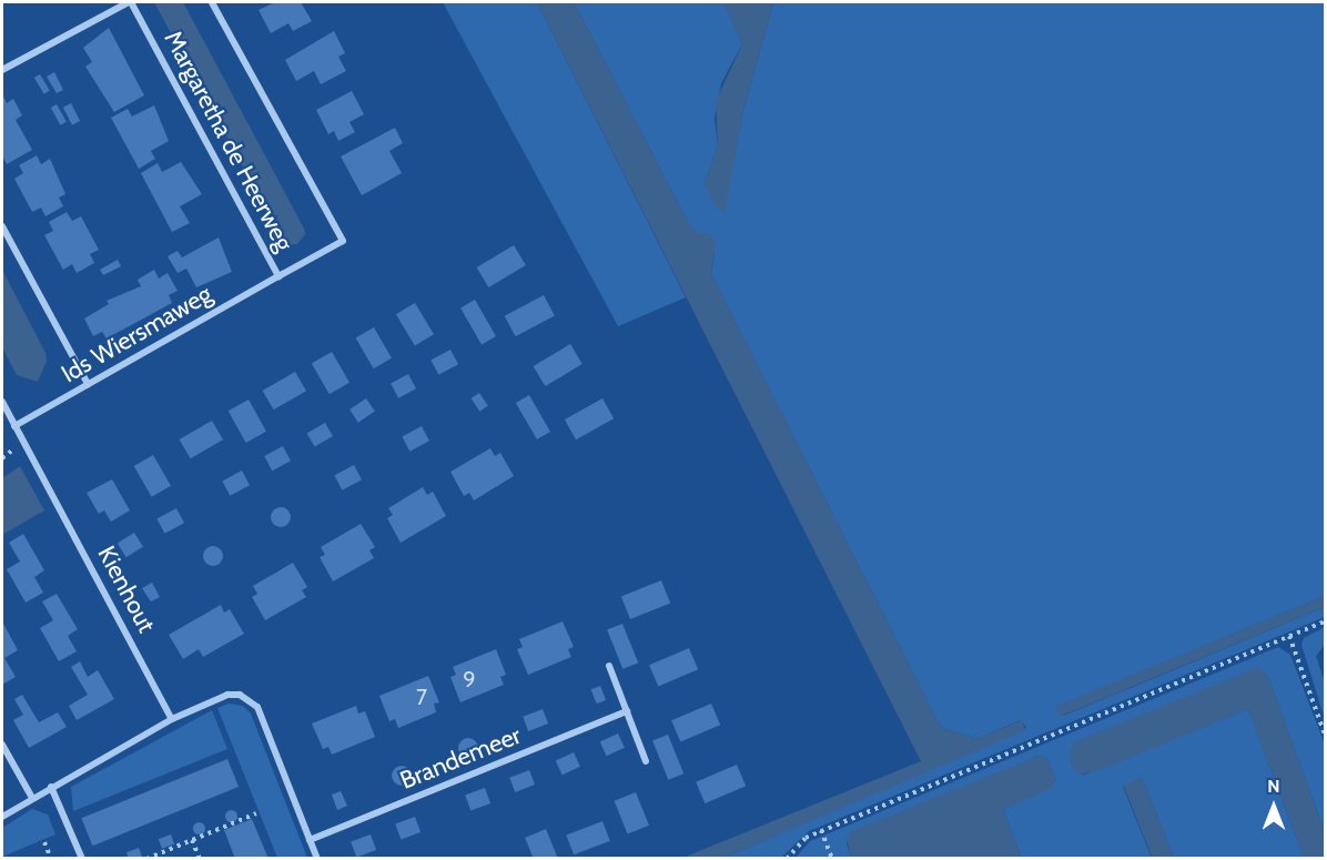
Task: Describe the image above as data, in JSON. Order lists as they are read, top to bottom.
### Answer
{
  "streets": {
    "street": [
      "Margaretha de Heerweg",
      "Ids Wiersmaweg",
      "Kienhout",
      "Brandemeer"
    ]
  },
  "crossings": [
    ["Margaretha de Heerweg", "Ids Wiersmaweg"],
    ["Ids Wiersmaweg", "Kienhout"]
  ],
  "house_numbers": ["9", "7"],
  "north": "top"
}
